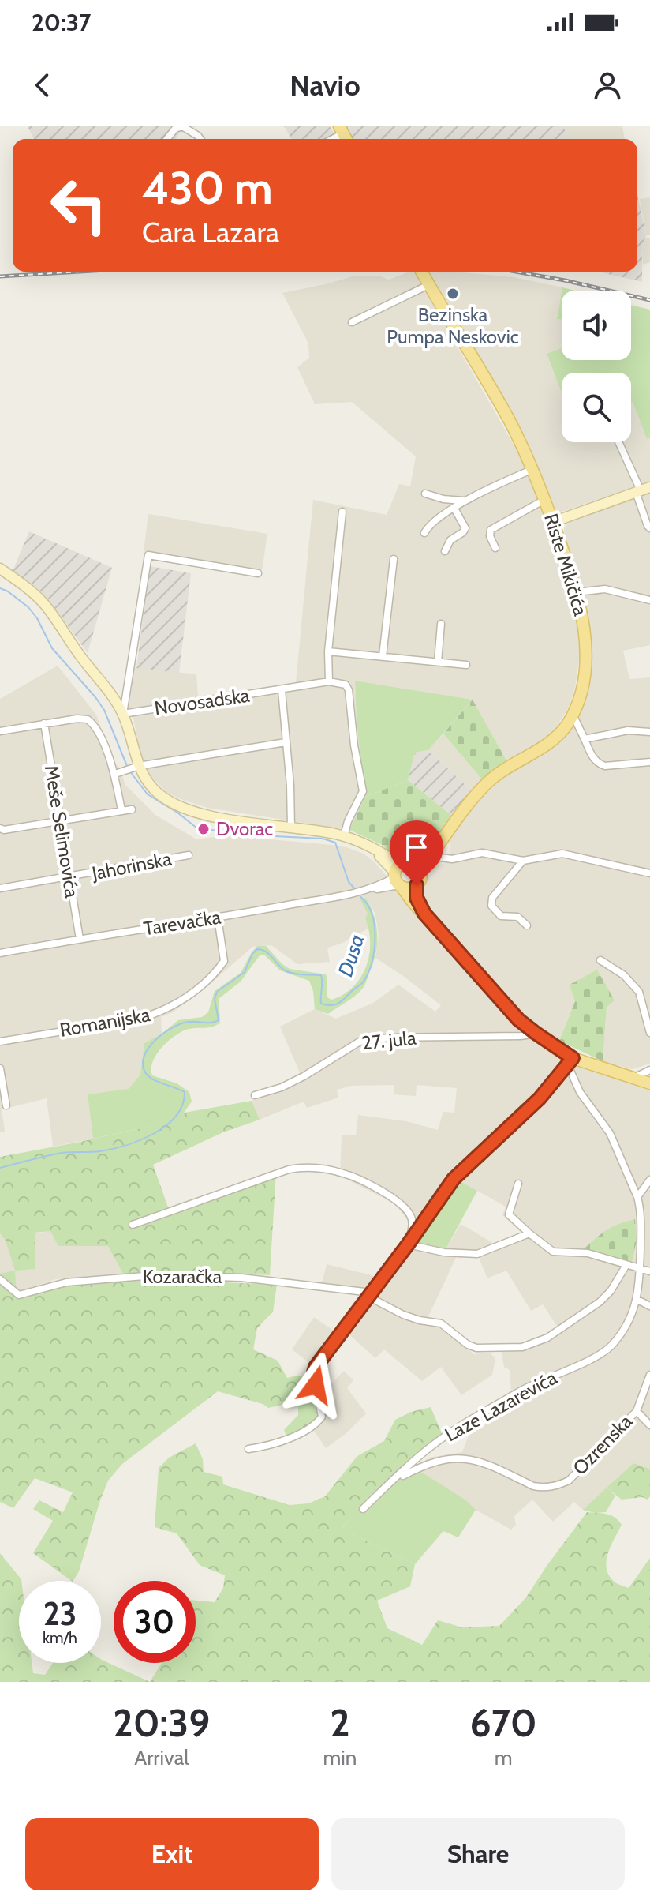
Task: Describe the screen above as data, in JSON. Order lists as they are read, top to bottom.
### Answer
{
  "streets": {
    "main road": ["Riste Mikičića"],
    "street": [
      "Novosadska",
      "Meše Selimovića",
      "Jahorinska",
      "Tarevačka",
      "Romanijska",
      "27. jula",
      "Kozaračka",
      "Laze Lazarevića",
      "Ozrenska"
    ]
  },
  "crossings": [
    ["Riste Mikičića", "Tarevačka"],
    ["Meše Selimovića", "Jahorinska"],
    ["Meše Selimovića", "Tarevačka"],
    ["Tarevačka", "Romanijska"],
    ["Laze Lazarevića", "Ozrenska"]
  ],
  "water": ["Dusa"],
  "places": ["Bezinska Pumpa Neskovic", "Dvorac"],
  "page": {
    "status": "20:37",
    "header": "Navio",
    "turn": ["430 m", "Cara Lazara"],
    "speed": "23 km/h",
    "limit": "30",
    "eta": [
      "20:39",
      "Arrival",
      "2",
      "min",
      "670",
      "m"
    ],
    "buttons": ["Exit", "Share"]
  }
}
